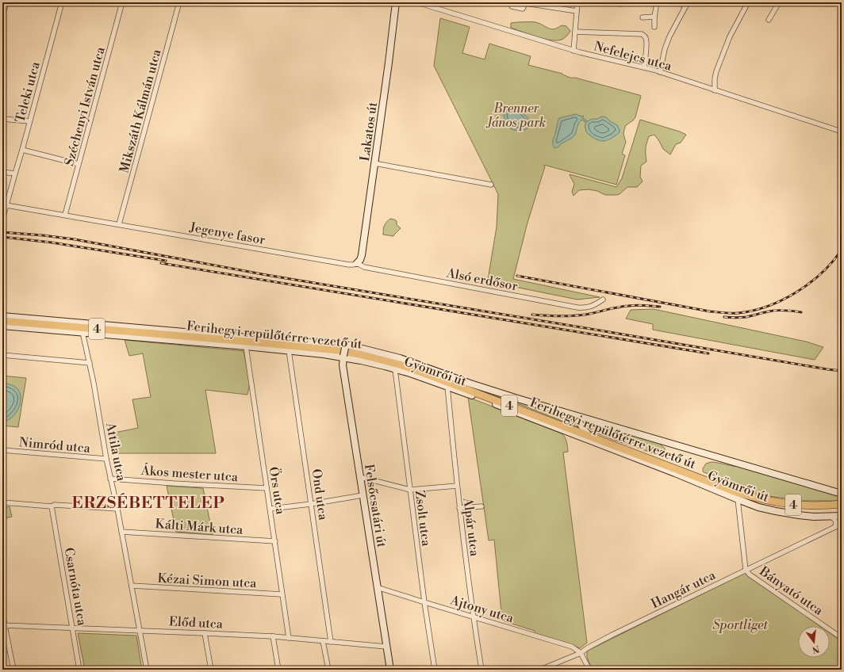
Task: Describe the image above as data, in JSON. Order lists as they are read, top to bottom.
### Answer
{
  "streets": {
    "main road": ["4", "Ferihegyi repülőtérre vezető út"],
    "street": [
      "Nefelejcs utca",
      "Teleki utca",
      "Széchenyi István utca",
      "Mikszáth Kálmán utca",
      "Lakatos út",
      "Jegenye fasor",
      "Alsó erdősor",
      "Gyömrői út",
      "Nimród utca",
      "Attila utca",
      "Ákos mester utca",
      "Örs utca",
      "Ond utca",
      "Felsőcsatári út",
      "Zsolt utca",
      "Kálti Márk utca",
      "Alpár utca",
      "Kézai Simon utca",
      "Csarnóta utca",
      "Hangár utca",
      "Bányató utca",
      "Ajtony utca",
      "Előd utca"
    ]
  },
  "crossings": [
    ["Teleki utca", "Jegenye fasor"],
    ["Széchenyi István utca", "Jegenye fasor"],
    ["Mikszáth Kálmán utca", "Jegenye fasor"],
    ["Lakatos út", "Jegenye fasor"],
    ["Lakatos út", "Alsó erdősor"],
    ["Jegenye fasor", "Alsó erdősor"],
    ["Ferihegyi repülőtérre vezető út", "Gyömrői út"],
    ["Gyömrői út", "Attila utca"],
    ["Gyömrői út", "Örs utca"],
    ["Gyömrői út", "Ond utca"],
    ["Gyömrői út", "Felsőcsatári út"],
    ["Gyömrői út", "Zsolt utca"],
    ["Gyömrői út", "Alpár utca"],
    ["Nimród utca", "Attila utca"],
    ["Attila utca", "Ákos mester utca"],
    ["Attila utca", "Kálti Márk utca"],
    ["Attila utca", "Kézai Simon utca"],
    ["Attila utca", "Előd utca"],
    ["Ákos mester utca", "Örs utca"],
    ["Örs utca", "Kálti Márk utca"],
    ["Örs utca", "Kézai Simon utca"],
    ["Örs utca", "Előd utca"],
    ["Ond utca", "Előd utca"],
    ["Felsőcsatári út", "Ajtony utca"],
    ["Felsőcsatári út", "Előd utca"],
    ["Zsolt utca", "Ajtony utca"],
    ["Alpár utca", "Ajtony utca"],
    ["Csarnóta utca", "Előd utca"],
    ["Hangár utca", "Bányató utca"],
    ["Hangár utca", "Ajtony utca"]
  ],
  "districts": ["ERZSÉBETTELEP"],
  "parks": ["Brenner János park", "Sportliget"],
  "north": "bottom"
}
